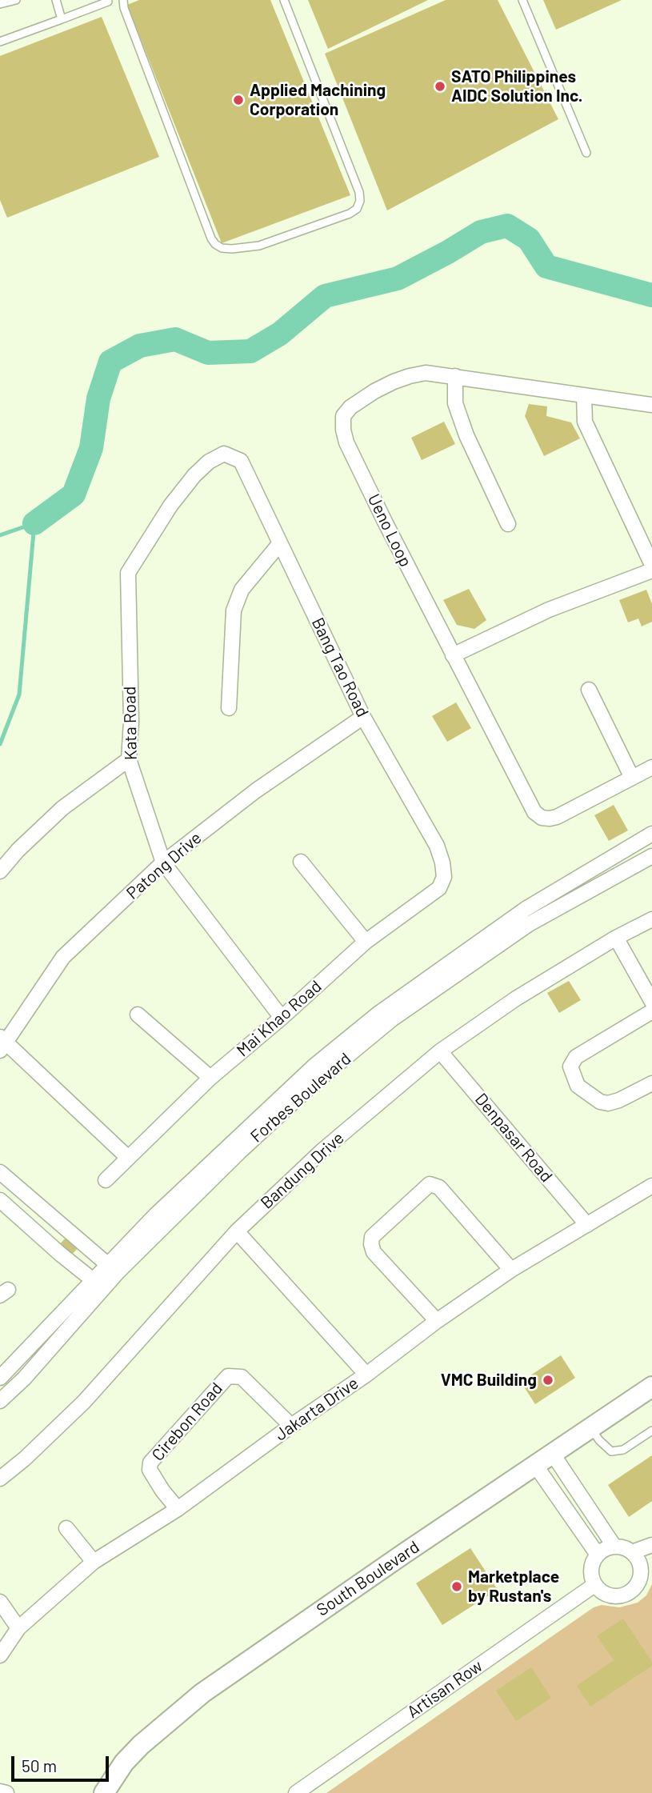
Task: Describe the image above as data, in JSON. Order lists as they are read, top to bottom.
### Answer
{
  "streets": {
    "main road": ["South Boulevard"],
    "street": [
      "Ueno Loop",
      "Bang Tao Road",
      "Kata Road",
      "Patong Drive",
      "Mai Khao Road",
      "Forbes Boulevard",
      "Denpasar Road",
      "Bandung Drive",
      "Jakarta Drive",
      "Cirebon Road",
      "Artisan Row"
    ]
  },
  "crossings": [
    ["Bang Tao Road", "Kata Road"],
    ["Bang Tao Road", "Patong Drive"],
    ["Bang Tao Road", "Mai Khao Road"],
    ["Kata Road", "Patong Drive"],
    ["Kata Road", "Mai Khao Road"],
    ["Denpasar Road", "Bandung Drive"],
    ["Denpasar Road", "Jakarta Drive"],
    ["Jakarta Drive", "Cirebon Road"]
  ],
  "places": [
    "SATO Philippines AIDC Solution Inc.",
    "Applied Machining Corporation",
    "VMC Building",
    "Marketplace by Rustan's"
  ],
  "scale_bar": "50 m"
}
